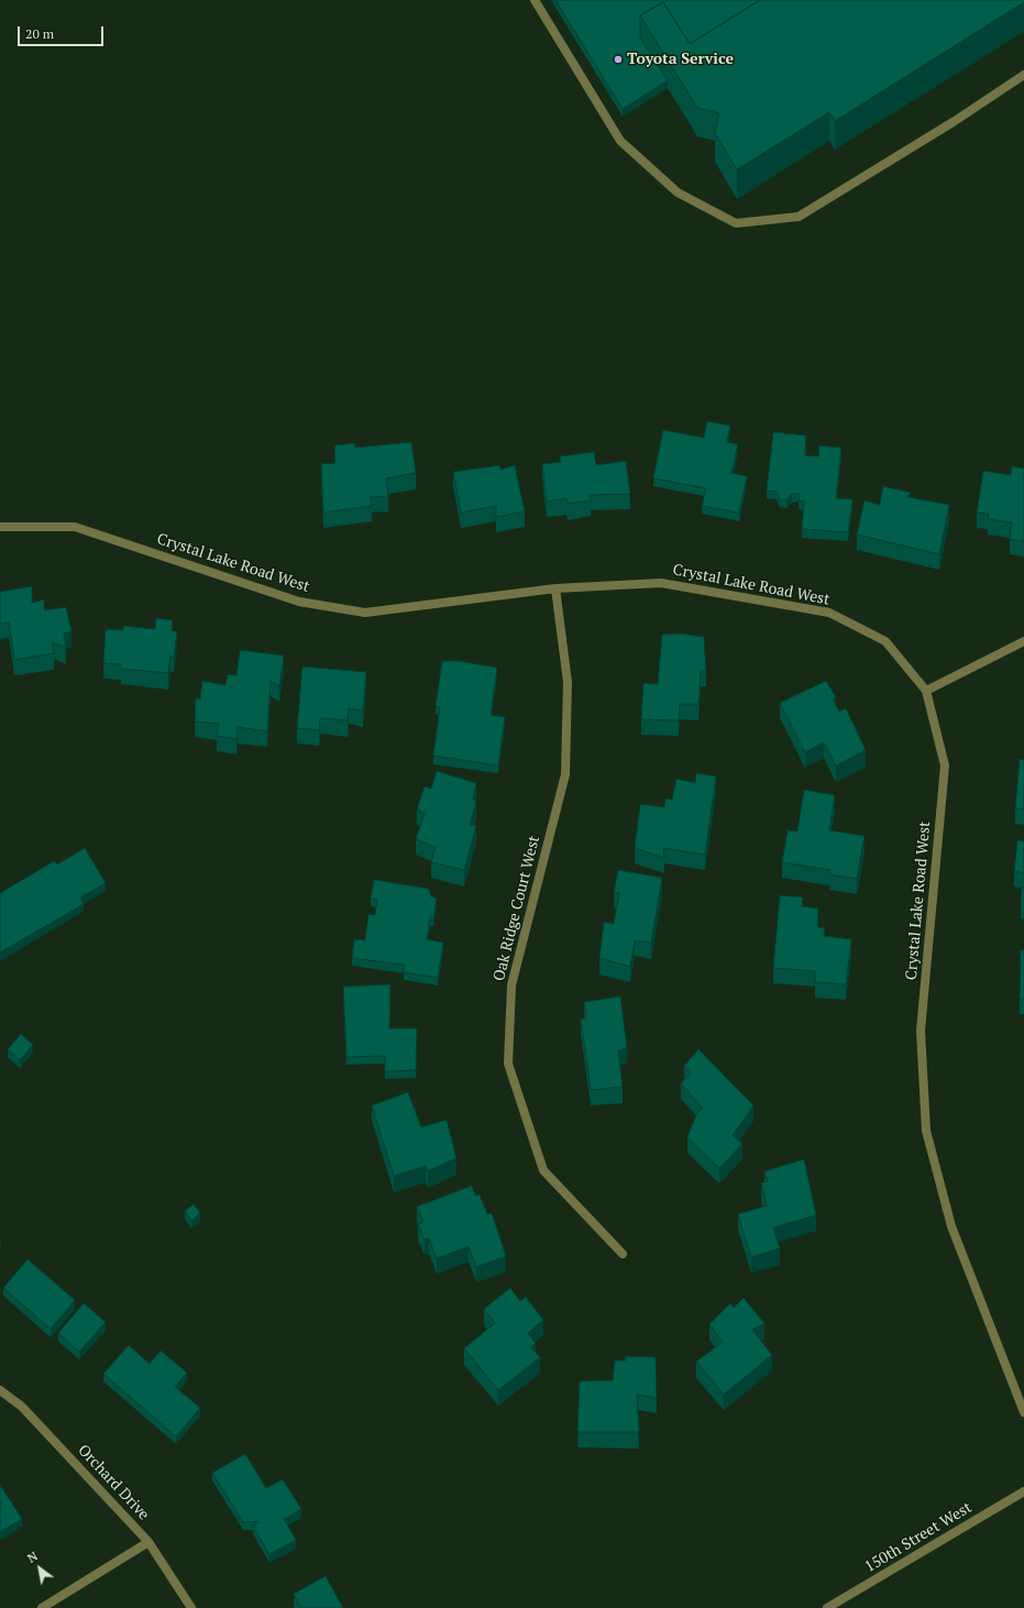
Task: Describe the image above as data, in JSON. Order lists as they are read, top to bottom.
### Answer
{
  "streets": {
    "street": [
      "Crystal Lake Road West",
      "Oak Ridge Court West",
      "Orchard Drive",
      "150th Street West"
    ]
  },
  "crossings": [
    ["Crystal Lake Road West", "Oak Ridge Court West"]
  ],
  "places": ["Toyota Service"],
  "scale_bar": "20 m",
  "north": "top left"
}
